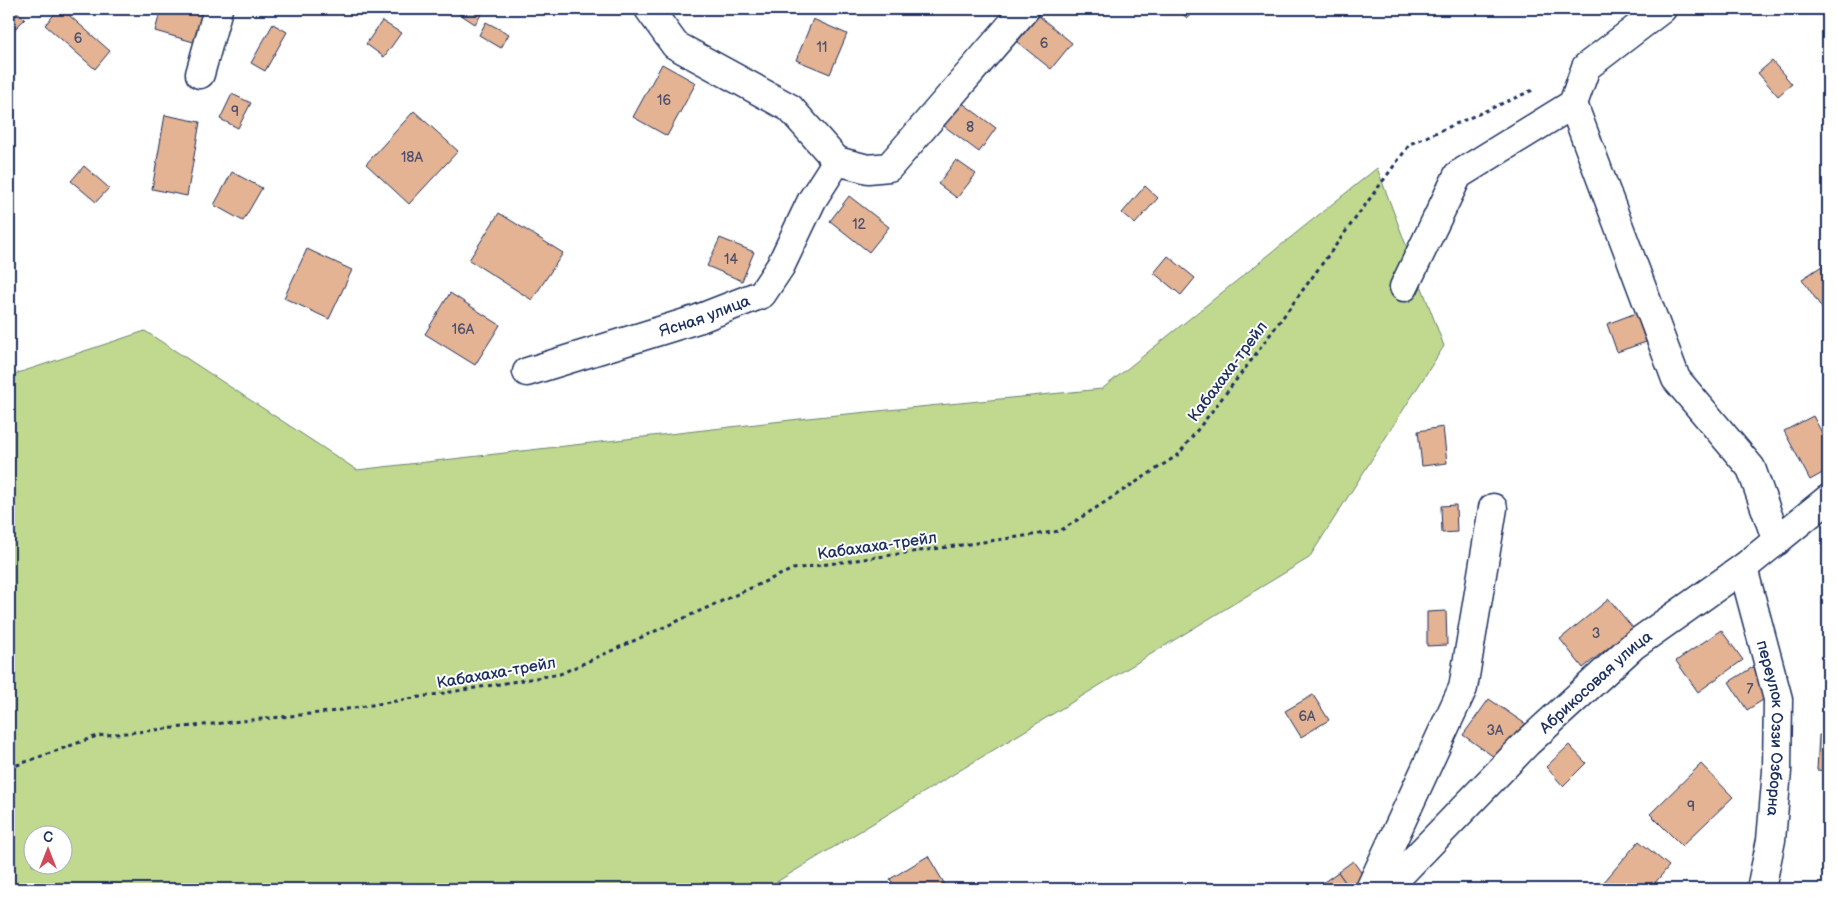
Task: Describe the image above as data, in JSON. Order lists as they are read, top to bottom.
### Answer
{
  "streets": {
    "street": ["Ясная улица", "Абрикосовая улица", "переулок Оззи Озборна"],
    "path": ["Кабахаха-трейл"]
  },
  "crossings": [
    ["Абрикосовая улица", "переулок Оззи Озборна"]
  ],
  "house_numbers": [
    "6",
    "6",
    "11",
    "16",
    "9",
    "8",
    "18А",
    "12",
    "14",
    "16А",
    "3",
    "7",
    "6А",
    "3А",
    "9"
  ],
  "north": "top"
}
